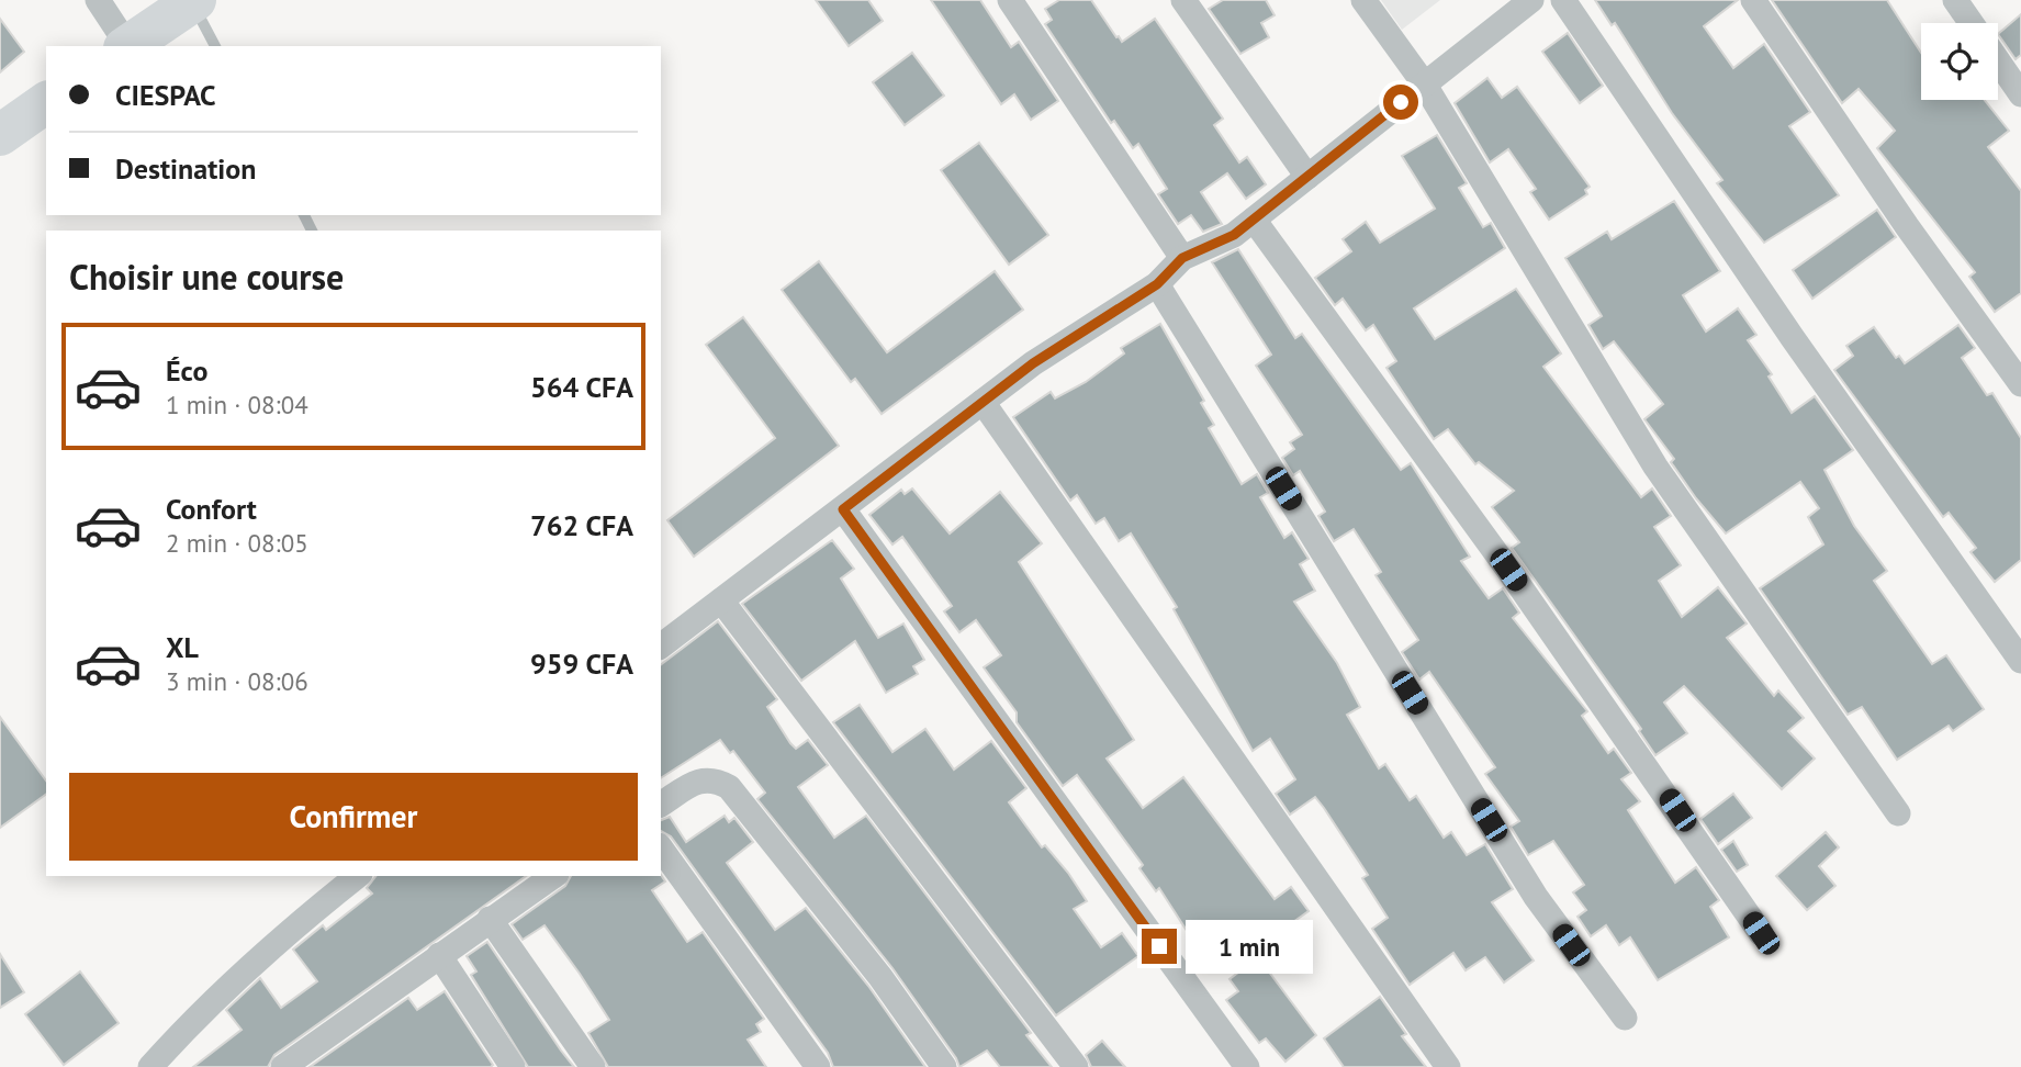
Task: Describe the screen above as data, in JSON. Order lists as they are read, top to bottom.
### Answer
{
  "page": {
    "banner": ["CIESPAC", "Destination"],
    "heading": "Choisir une course",
    "list": [
      {
        "name": "Éco",
        "note": "1 min · 08:04",
        "value": "564 CFA"
      },
      {
        "name": "Confort",
        "note": "2 min · 08:05",
        "value": "762 CFA"
      },
      {
        "name": "XL",
        "note": "3 min · 08:06",
        "value": "959 CFA"
      }
    ],
    "buttons": "Confirmer",
    "bubble": "1 min"
  }
}
